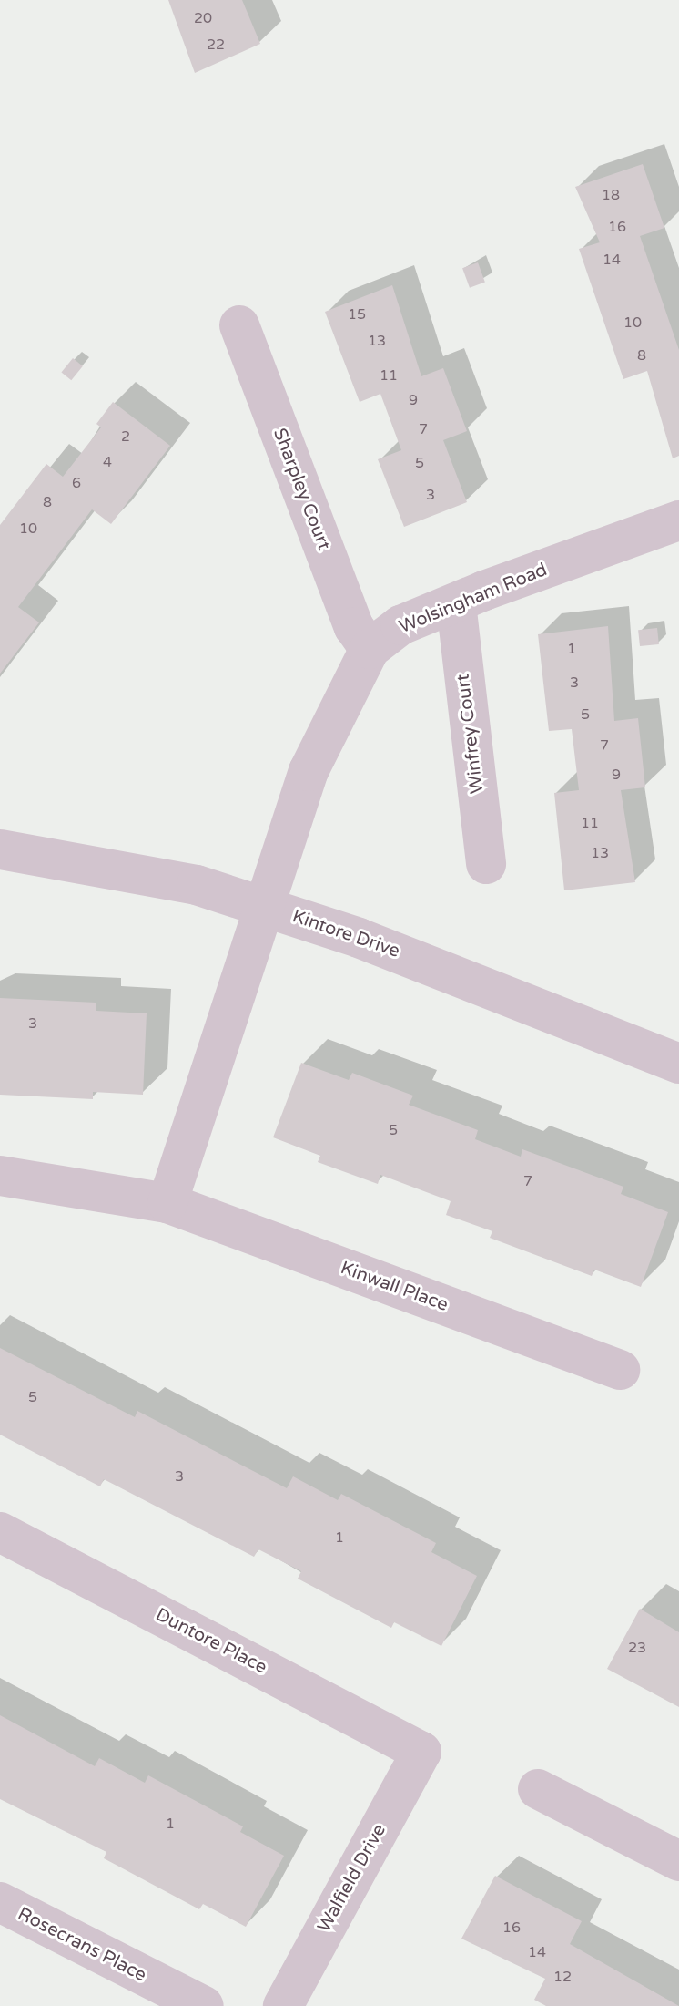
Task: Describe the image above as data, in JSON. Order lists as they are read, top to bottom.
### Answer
{
  "streets": {
    "street": [
      "Sharpley Court",
      "Wolsingham Road",
      "Winfrey Court",
      "Kintore Drive",
      "Kinwall Place",
      "Duntore Place",
      "Walfield Drive",
      "Rosecrans Place"
    ]
  },
  "crossings": [
    ["Sharpley Court", "Wolsingham Road"],
    ["Wolsingham Road", "Winfrey Court"],
    ["Wolsingham Road", "Kintore Drive"],
    ["Duntore Place", "Walfield Drive"]
  ],
  "house_numbers": [
    "20",
    "22",
    "18",
    "16",
    "14",
    "15",
    "10",
    "13",
    "8",
    "11",
    "9",
    "7",
    "2",
    "4",
    "5",
    "6",
    "3",
    "8",
    "10",
    "1",
    "3",
    "5",
    "7",
    "9",
    "11",
    "13",
    "3",
    "5",
    "7",
    "5",
    "3",
    "1",
    "23",
    "1",
    "16",
    "14",
    "12"
  ]
}
